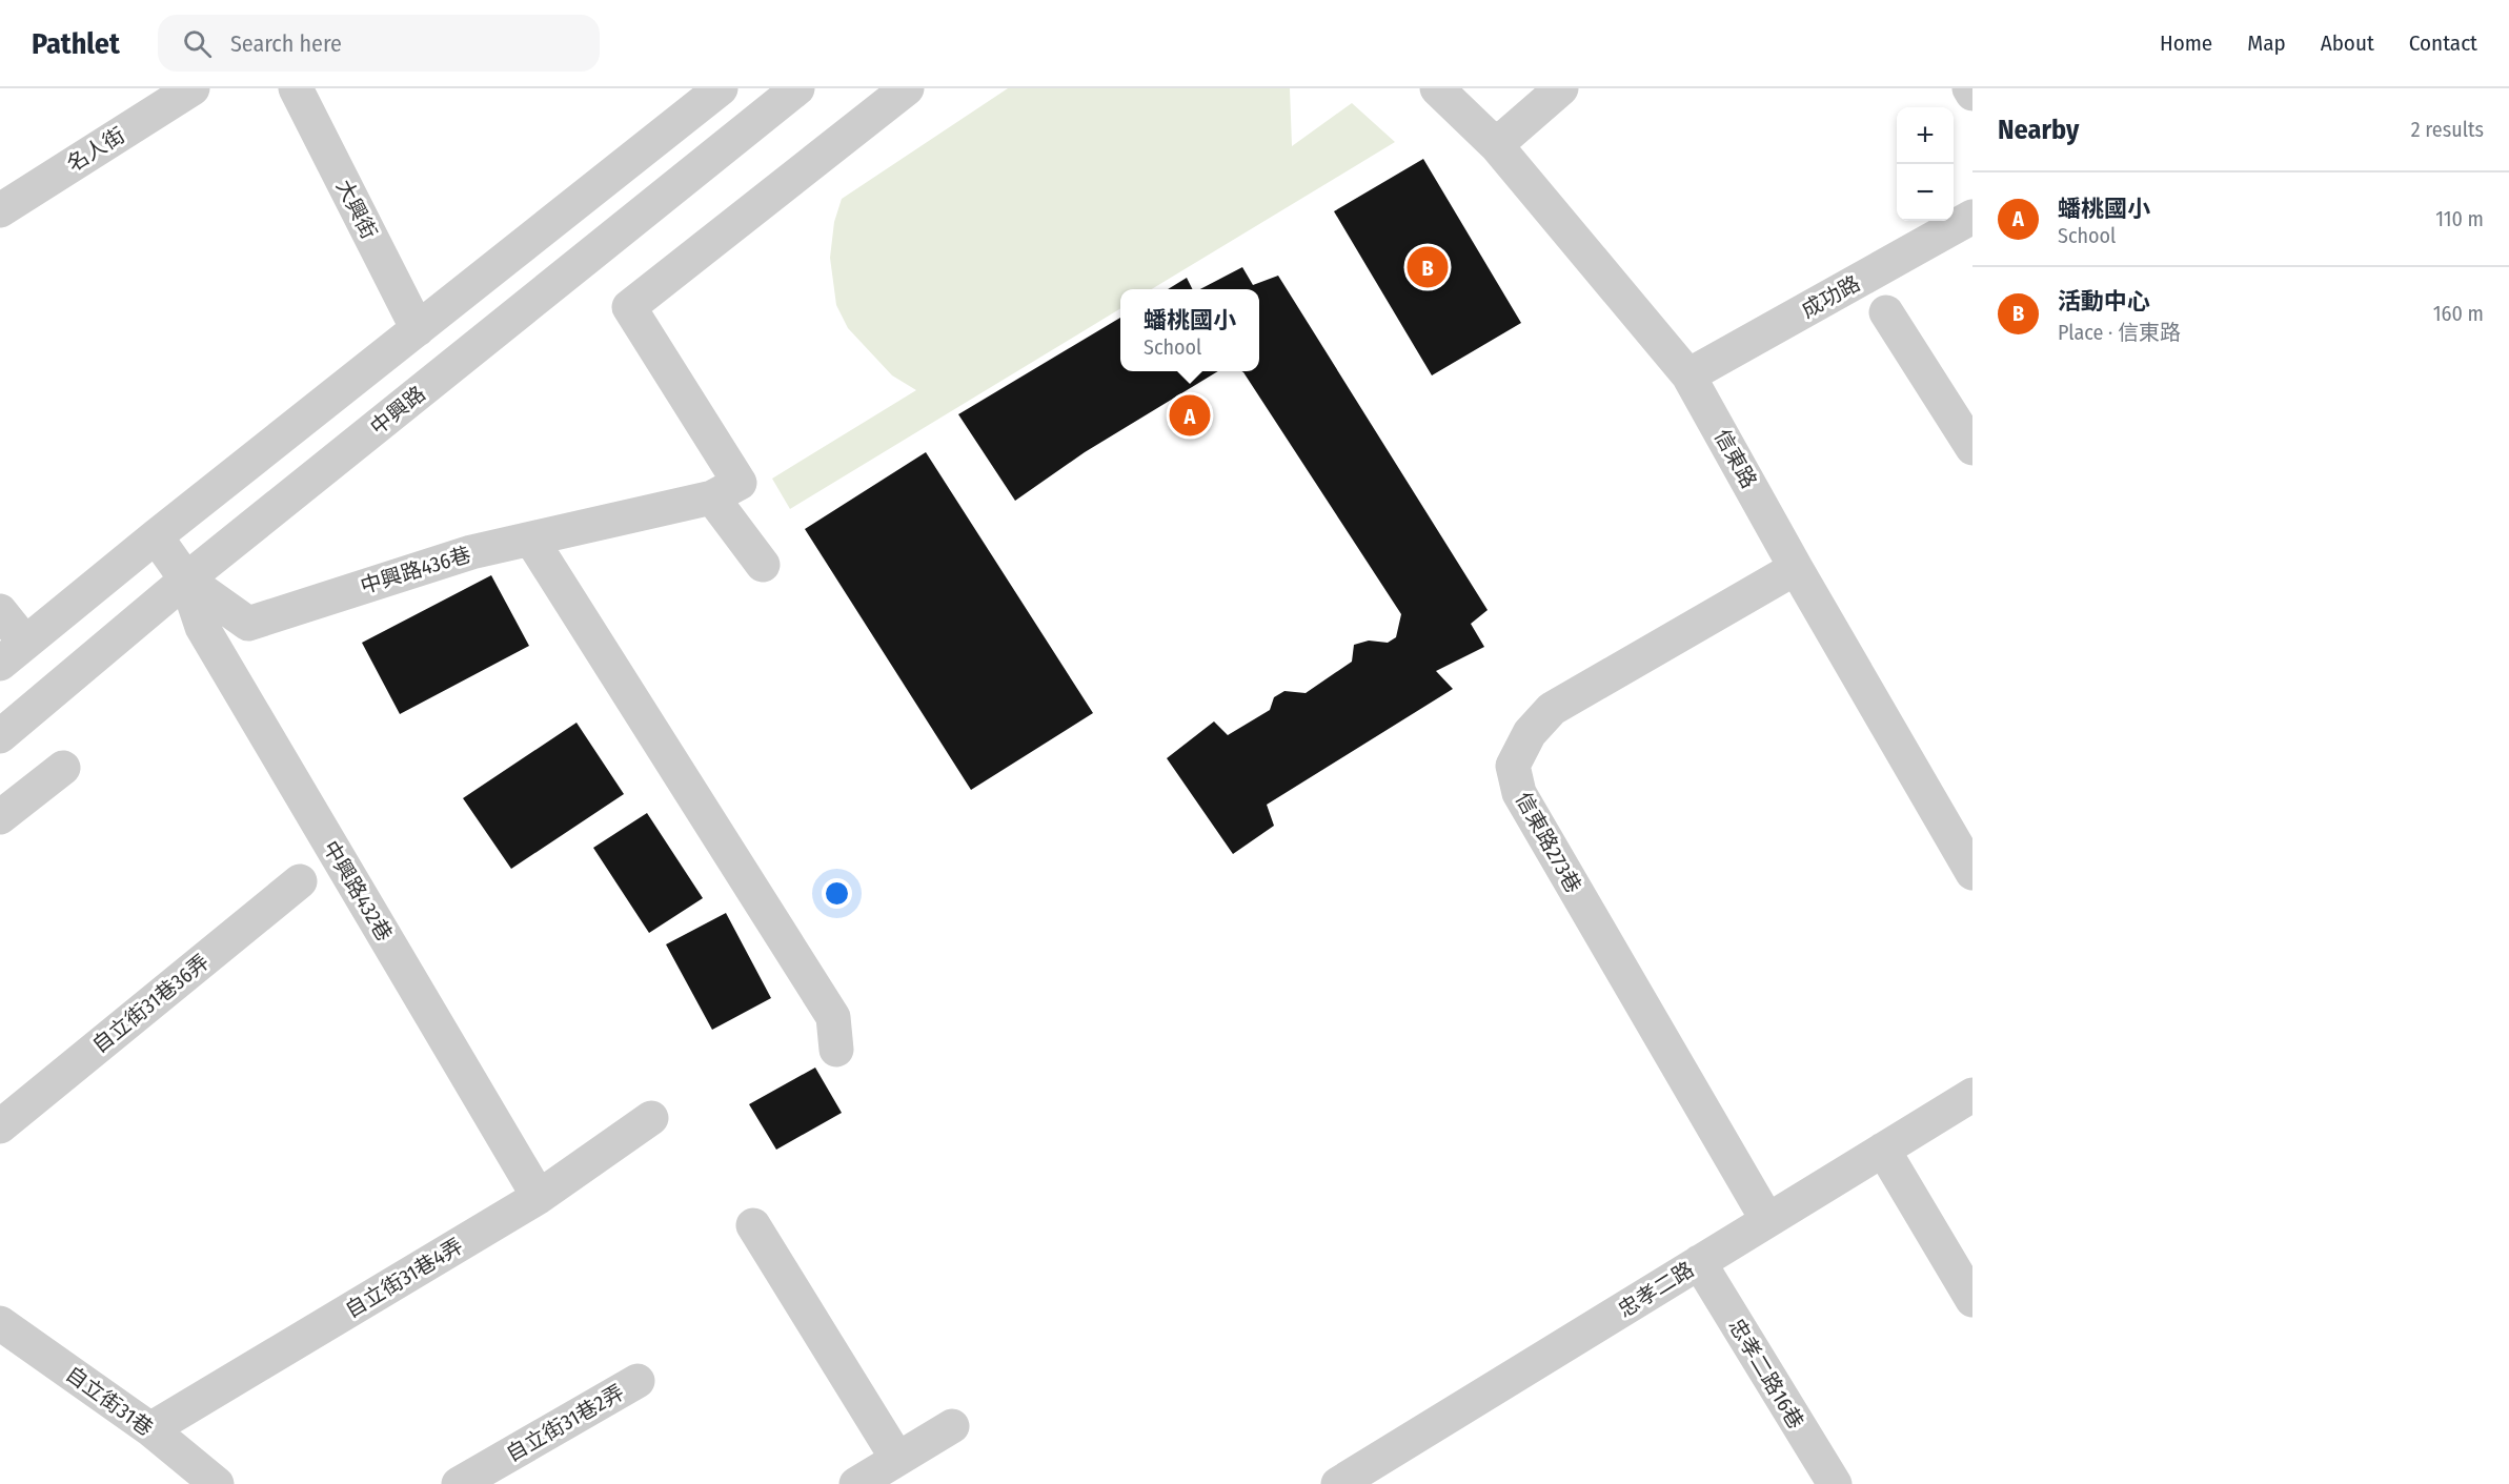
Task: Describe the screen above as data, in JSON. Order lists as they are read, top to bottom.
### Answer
{
  "streets": {
    "street": [
      "名人街",
      "大興街",
      "成功路",
      "中興路",
      "信東路",
      "中興路436巷",
      "信東路273巷",
      "中興路432巷",
      "自立街31巷36弄",
      "自立街31巷4弄",
      "忠孝二路",
      "忠孝二路16巷",
      "自立街31巷",
      "自立街31巷2弄"
    ]
  },
  "crossings": [
    ["成功路", "信東路"],
    ["中興路", "中興路436巷"],
    ["中興路", "中興路432巷"],
    ["信東路", "信東路273巷"],
    ["中興路436巷", "中興路432巷"],
    ["信東路273巷", "忠孝二路"],
    ["中興路432巷", "自立街31巷4弄"],
    ["自立街31巷4弄", "自立街31巷"],
    ["忠孝二路", "忠孝二路16巷"]
  ],
  "page": {
    "header": "Pathlet",
    "search": "Search here",
    "nav": [
      "Home",
      "Map",
      "About",
      "Contact"
    ],
    "heading": ["Nearby", "2 results"],
    "map_buttons": ["+", "−"],
    "list": [
      {
        "mark": "A",
        "name": "蟠桃國小",
        "note": "School",
        "value": "110 m"
      },
      {
        "mark": "B",
        "name": "活動中心",
        "note": "Place · 信東路",
        "value": "160 m"
      }
    ],
    "pins": ["B", "A"],
    "popup": ["蟠桃國小", "School"]
  }
}
